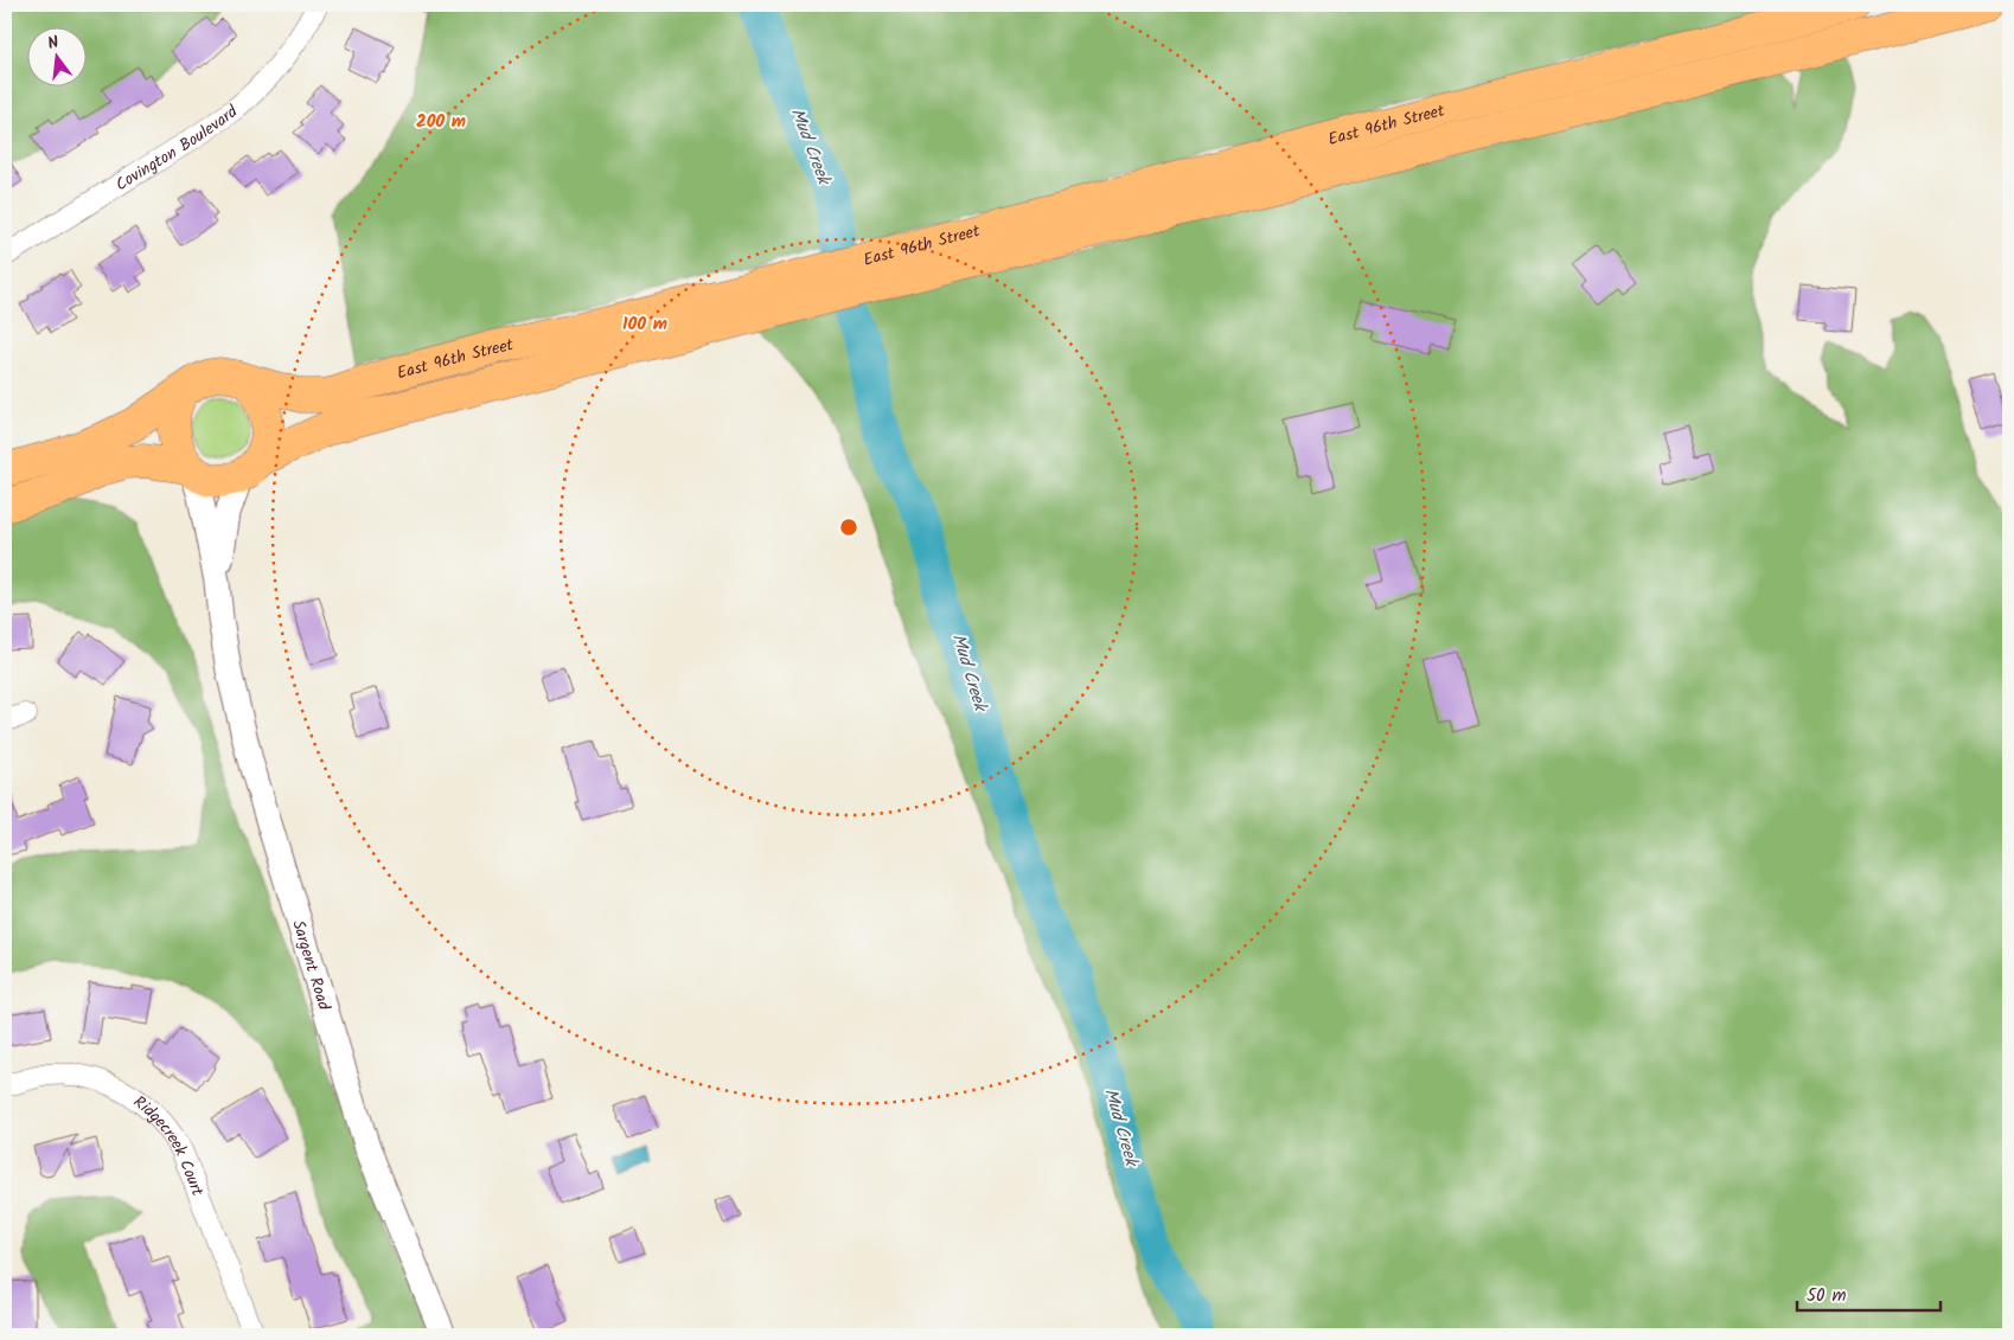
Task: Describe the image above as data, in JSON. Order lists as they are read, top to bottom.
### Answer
{
  "streets": {
    "main road": ["East 96th Street"],
    "street": ["Covington Boulevard", "Sargent Road", "Ridgecreek Court"]
  },
  "crossings": [
    ["East 96th Street", "Sargent Road"]
  ],
  "water": ["Mud Creek"],
  "scale_bar": "50 m",
  "north": "top",
  "rings": ["200 m", "100 m"]
}
